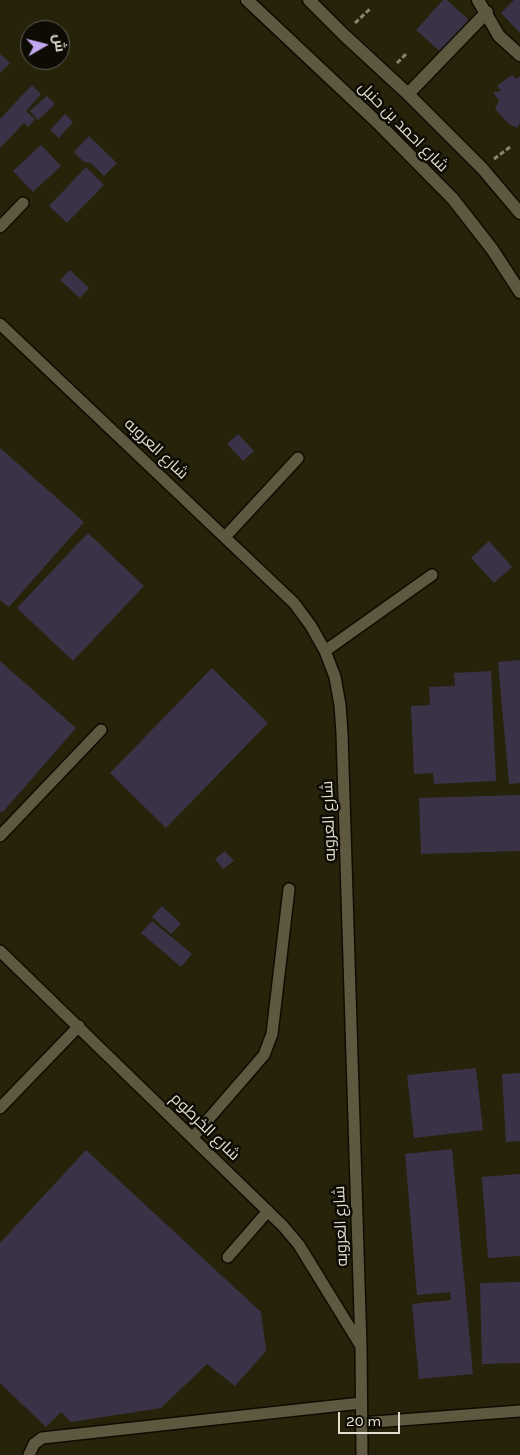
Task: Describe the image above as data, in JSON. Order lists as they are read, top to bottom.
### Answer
{
  "streets": {
    "street": ["شارع احمد بن حنبل"],
    "lane": ["شارع العروبه", "شارع الخرطوم"]
  },
  "crossings": [
    ["شارع العروبه", "شارع الخرطوم"]
  ],
  "scale_bar": "20 m",
  "north": "right"
}
